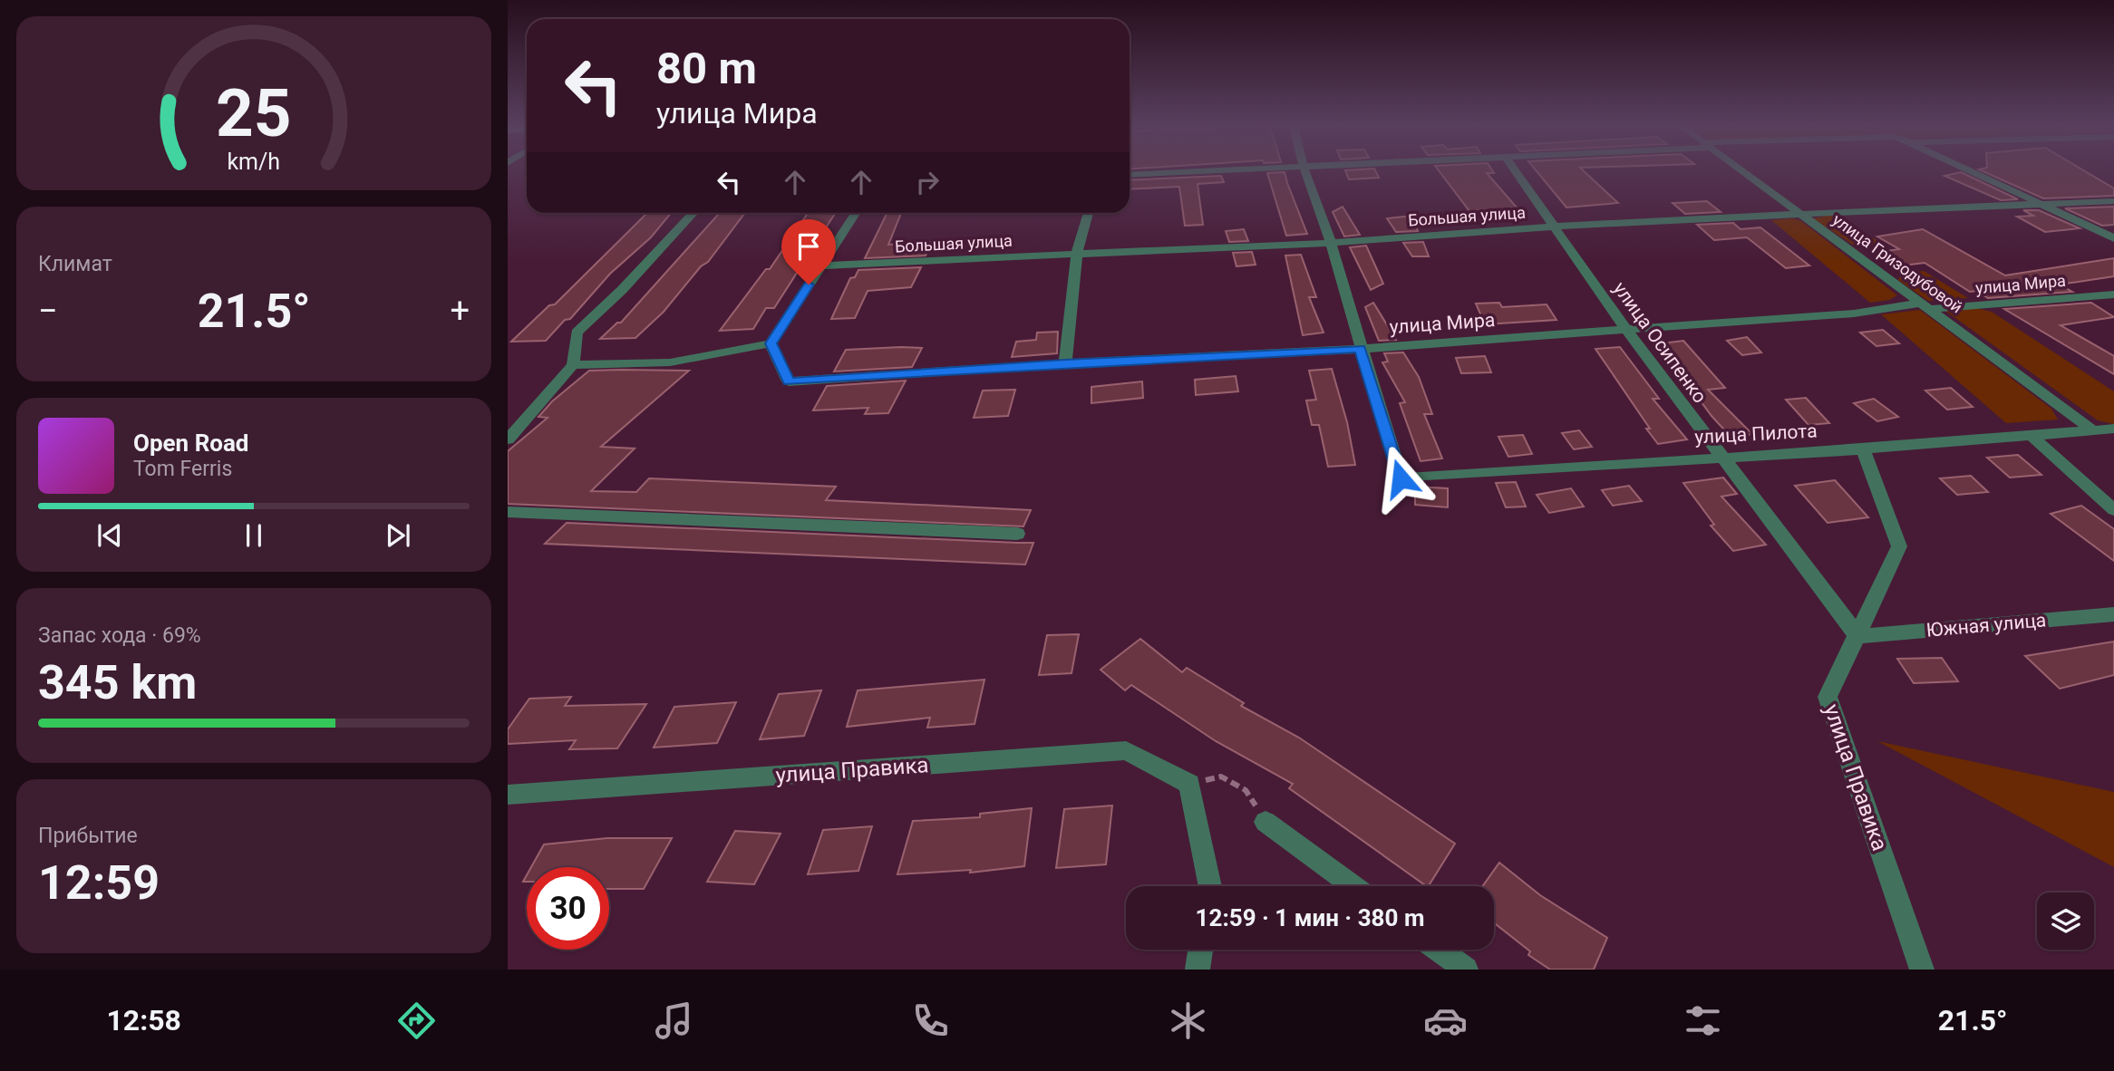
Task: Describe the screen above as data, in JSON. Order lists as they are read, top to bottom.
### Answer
{
  "streets": {
    "street": [
      "Большая улица",
      "улица Гризодубовой",
      "улица Мира",
      "улица Осипенко",
      "улица Пилота",
      "Южная улица",
      "улица Правика"
    ]
  },
  "crossings": [
    ["Большая улица", "улица Гризодубовой"],
    ["Большая улица", "улица Осипенко"],
    ["улица Гризодубовой", "улица Мира"],
    ["улица Гризодубовой", "улица Пилота"],
    ["улица Мира", "улица Осипенко"],
    ["улица Мира", "улица Пилота"],
    ["улица Осипенко", "улица Пилота"],
    ["улица Осипенко", "Южная улица"],
    ["улица Осипенко", "улица Правика"],
    ["улица Пилота", "улица Правика"],
    ["Южная улица", "улица Правика"]
  ],
  "page": {
    "turn": ["80 m", "улица Мира"],
    "tile": [
      "Климат",
      ["Запас хода · 69%", "345 km"],
      ["Прибытие", "12:59"]
    ],
    "heat": ["−", "21.5°", "+"],
    "song": ["Open Road", "Tom Ferris"],
    "limit": "30",
    "trip": "12:59 · 1 мин · 380 m",
    "tabs": ["12:58", "21.5°"],
    "gauge": ["25", "km/h"]
  }
}
